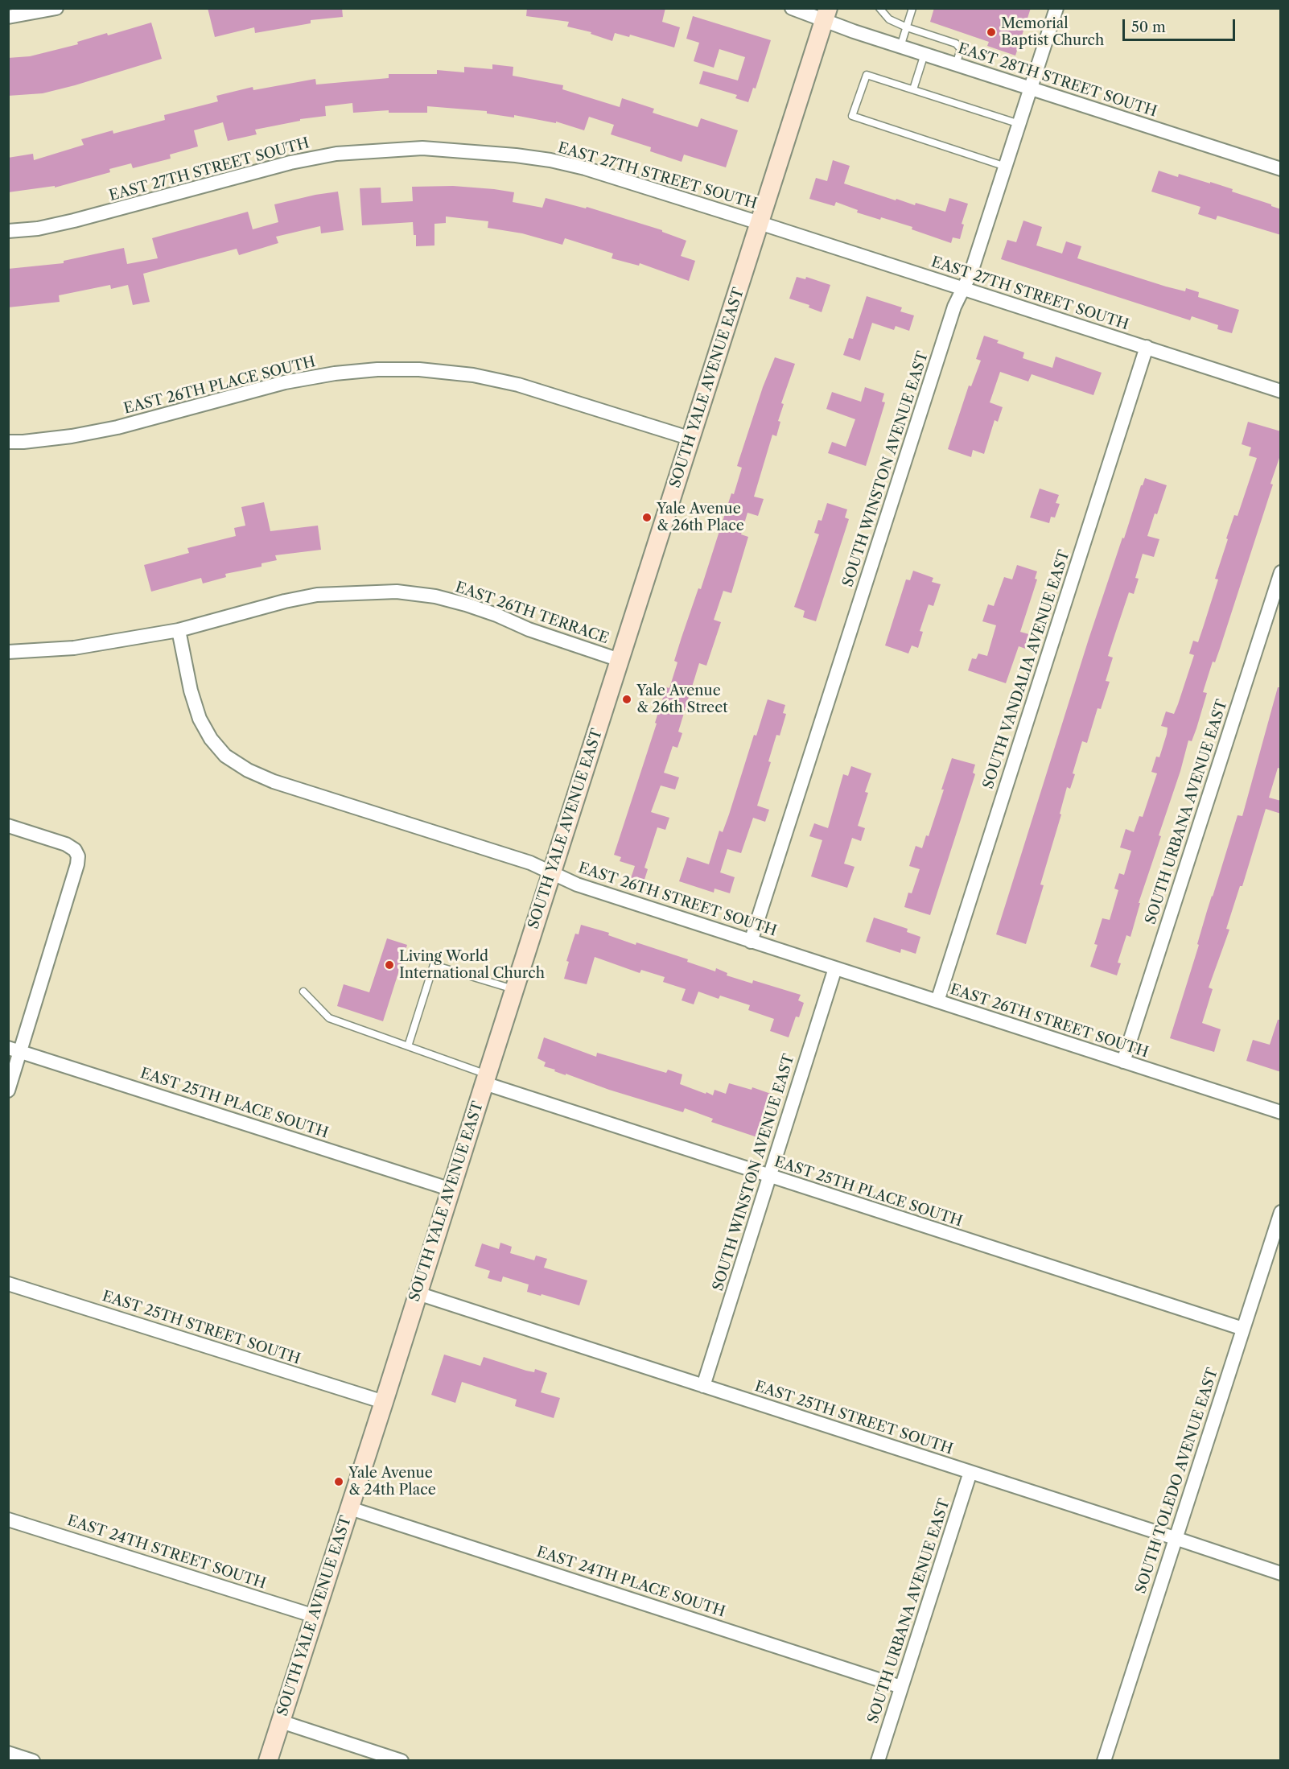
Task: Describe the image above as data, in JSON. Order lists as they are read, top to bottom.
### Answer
{
  "streets": {
    "main road": ["SOUTH YALE AVENUE EAST"],
    "street": [
      "EAST 28TH STREET SOUTH",
      "EAST 27TH STREET SOUTH",
      "EAST 26TH PLACE SOUTH",
      "SOUTH WINSTON AVENUE EAST",
      "EAST 26TH TERRACE",
      "SOUTH VANDALIA AVENUE EAST",
      "SOUTH URBANA AVENUE EAST",
      "EAST 26TH STREET SOUTH",
      "EAST 25TH PLACE SOUTH",
      "EAST 25TH STREET SOUTH",
      "SOUTH TOLEDO AVENUE EAST",
      "EAST 24TH STREET SOUTH",
      "EAST 24TH PLACE SOUTH"
    ]
  },
  "crossings": [
    ["EAST 28TH STREET SOUTH", "SOUTH YALE AVENUE EAST"],
    ["EAST 28TH STREET SOUTH", "SOUTH WINSTON AVENUE EAST"],
    ["EAST 27TH STREET SOUTH", "SOUTH YALE AVENUE EAST"],
    ["EAST 27TH STREET SOUTH", "SOUTH WINSTON AVENUE EAST"],
    ["EAST 27TH STREET SOUTH", "SOUTH VANDALIA AVENUE EAST"],
    ["EAST 26TH PLACE SOUTH", "SOUTH YALE AVENUE EAST"],
    ["SOUTH YALE AVENUE EAST", "EAST 26TH TERRACE"],
    ["SOUTH YALE AVENUE EAST", "EAST 26TH STREET SOUTH"],
    ["SOUTH YALE AVENUE EAST", "EAST 25TH PLACE SOUTH"],
    ["SOUTH YALE AVENUE EAST", "EAST 25TH STREET SOUTH"],
    ["SOUTH YALE AVENUE EAST", "EAST 24TH STREET SOUTH"],
    ["SOUTH YALE AVENUE EAST", "EAST 24TH PLACE SOUTH"],
    ["SOUTH WINSTON AVENUE EAST", "EAST 26TH STREET SOUTH"],
    ["SOUTH WINSTON AVENUE EAST", "EAST 25TH PLACE SOUTH"],
    ["SOUTH WINSTON AVENUE EAST", "EAST 25TH STREET SOUTH"],
    ["EAST 26TH TERRACE", "EAST 26TH STREET SOUTH"],
    ["SOUTH VANDALIA AVENUE EAST", "EAST 26TH STREET SOUTH"],
    ["SOUTH URBANA AVENUE EAST", "EAST 26TH STREET SOUTH"],
    ["SOUTH URBANA AVENUE EAST", "EAST 25TH STREET SOUTH"],
    ["SOUTH URBANA AVENUE EAST", "EAST 24TH PLACE SOUTH"],
    ["EAST 25TH PLACE SOUTH", "SOUTH TOLEDO AVENUE EAST"],
    ["EAST 25TH STREET SOUTH", "SOUTH TOLEDO AVENUE EAST"]
  ],
  "places": [
    "Memorial Baptist Church",
    "Yale Avenue & 26th Place",
    "Yale Avenue & 26th Street",
    "Living World International Church",
    "Yale Avenue & 24th Place"
  ],
  "scale_bar": "50 m"
}
